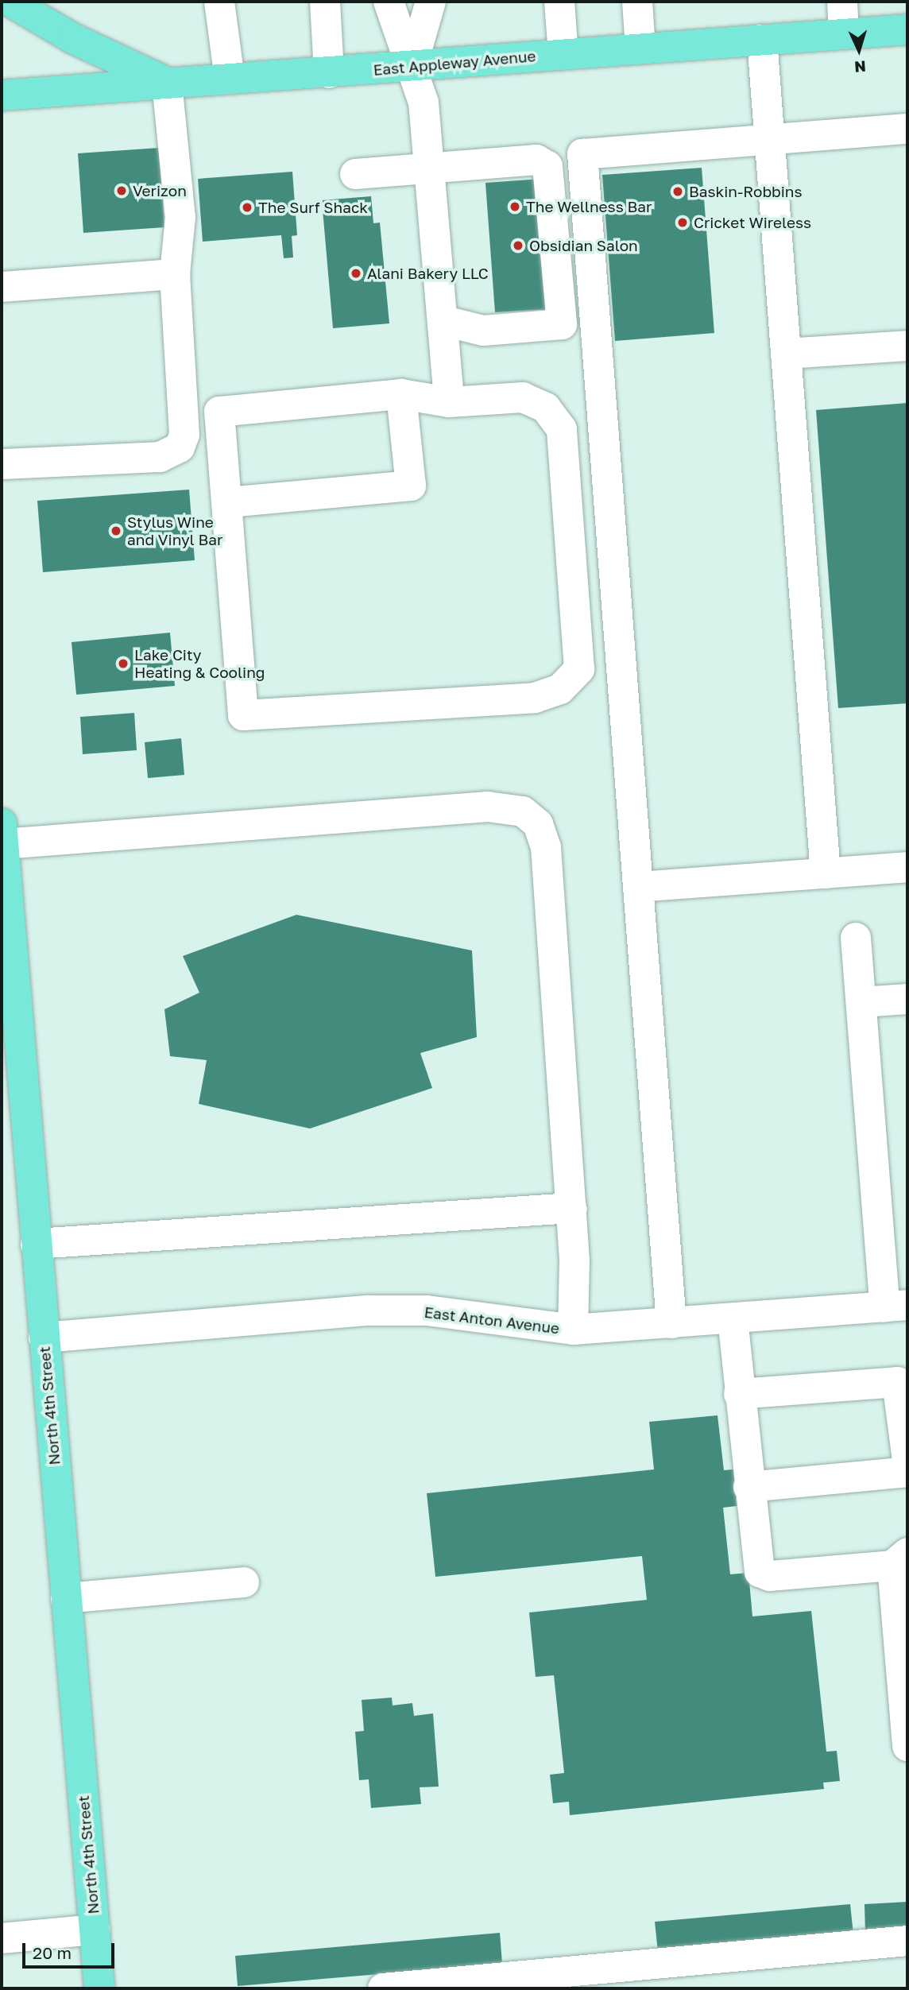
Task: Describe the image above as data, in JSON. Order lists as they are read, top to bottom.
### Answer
{
  "streets": {
    "main road": ["East Appleway Avenue", "North 4th Street"],
    "street": ["East Anton Avenue"]
  },
  "crossings": [
    ["East Anton Avenue", "North 4th Street"]
  ],
  "places": [
    "Verizon",
    "Baskin-Robbins",
    "The Wellness Bar",
    "The Surf Shack",
    "Cricket Wireless",
    "Obsidian Salon",
    "Alani Bakery LLC",
    "Stylus Wine and Vinyl Bar",
    "Lake City Heating & Cooling"
  ],
  "scale_bar": "20 m",
  "north": "bottom"
}
